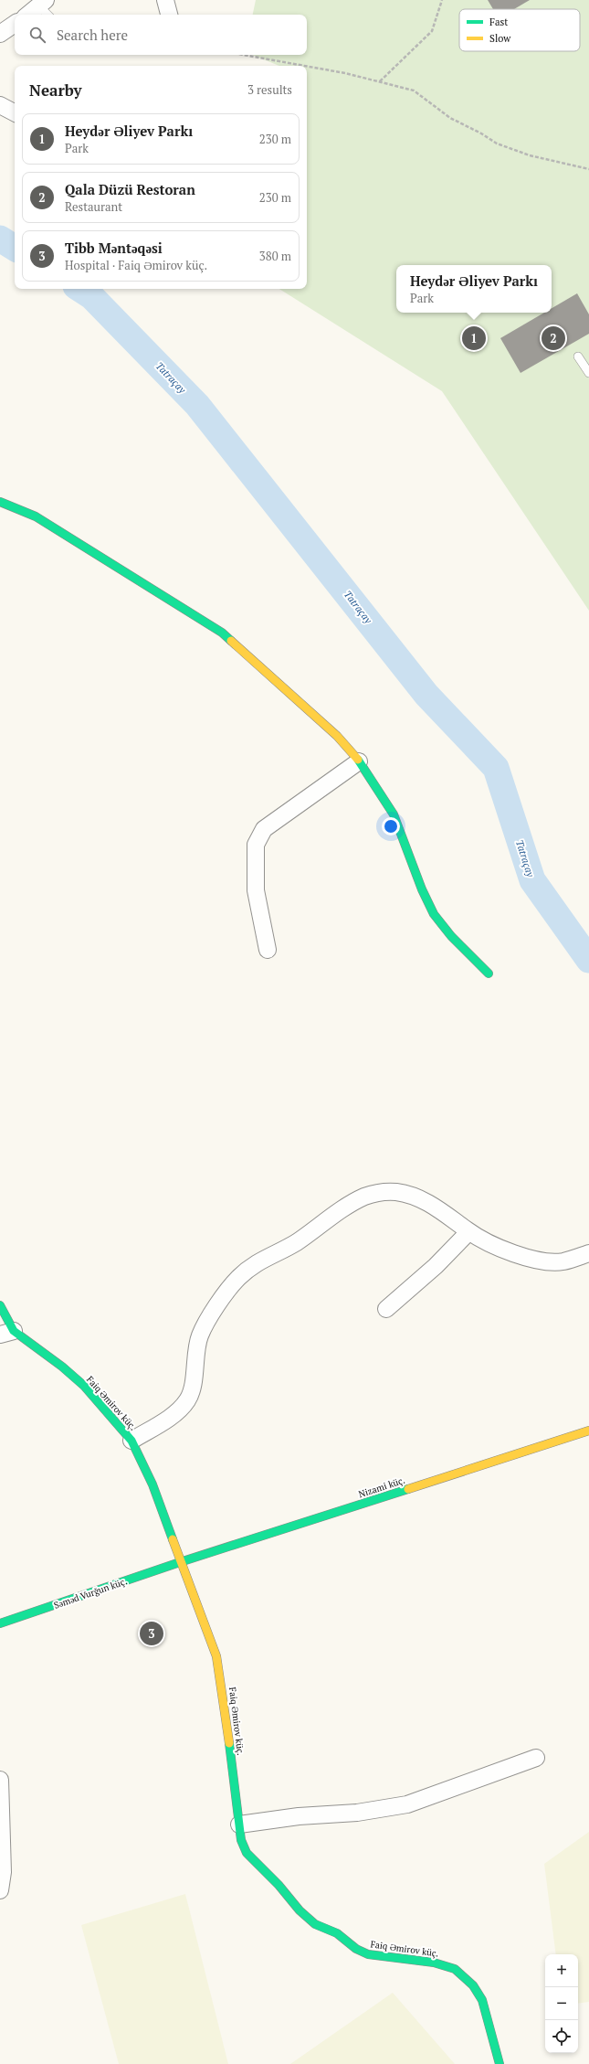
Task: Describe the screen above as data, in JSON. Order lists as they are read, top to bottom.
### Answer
{
  "streets": {
    "street": ["Faiq Əmirov küç.", "Nizami küç.", "Səməd Vurğun küç."]
  },
  "crossings": [
    ["Faiq Əmirov küç.", "Nizami küç."],
    ["Faiq Əmirov küç.", "Səməd Vurğun küç."],
    ["Nizami küç.", "Səməd Vurğun küç."]
  ],
  "water": ["Tatraçay"],
  "legend": ["Fast", "Slow"],
  "page": {
    "search": "Search here",
    "heading": ["Nearby", "3 results"],
    "list": [
      {
        "mark": "1",
        "name": "Heydər Əliyev Parkı",
        "note": "Park",
        "value": "230 m"
      },
      {
        "mark": "2",
        "name": "Qala Düzü Restoran",
        "note": "Restaurant",
        "value": "230 m"
      },
      {
        "mark": "3",
        "name": "Tibb Məntəqəsi",
        "note": "Hospital · Faiq Əmirov küç.",
        "value": "380 m"
      }
    ],
    "popup": ["Heydər Əliyev Parkı", "Park"],
    "pins": ["1", "2", "3"],
    "map_buttons": ["+", "−"]
  }
}
